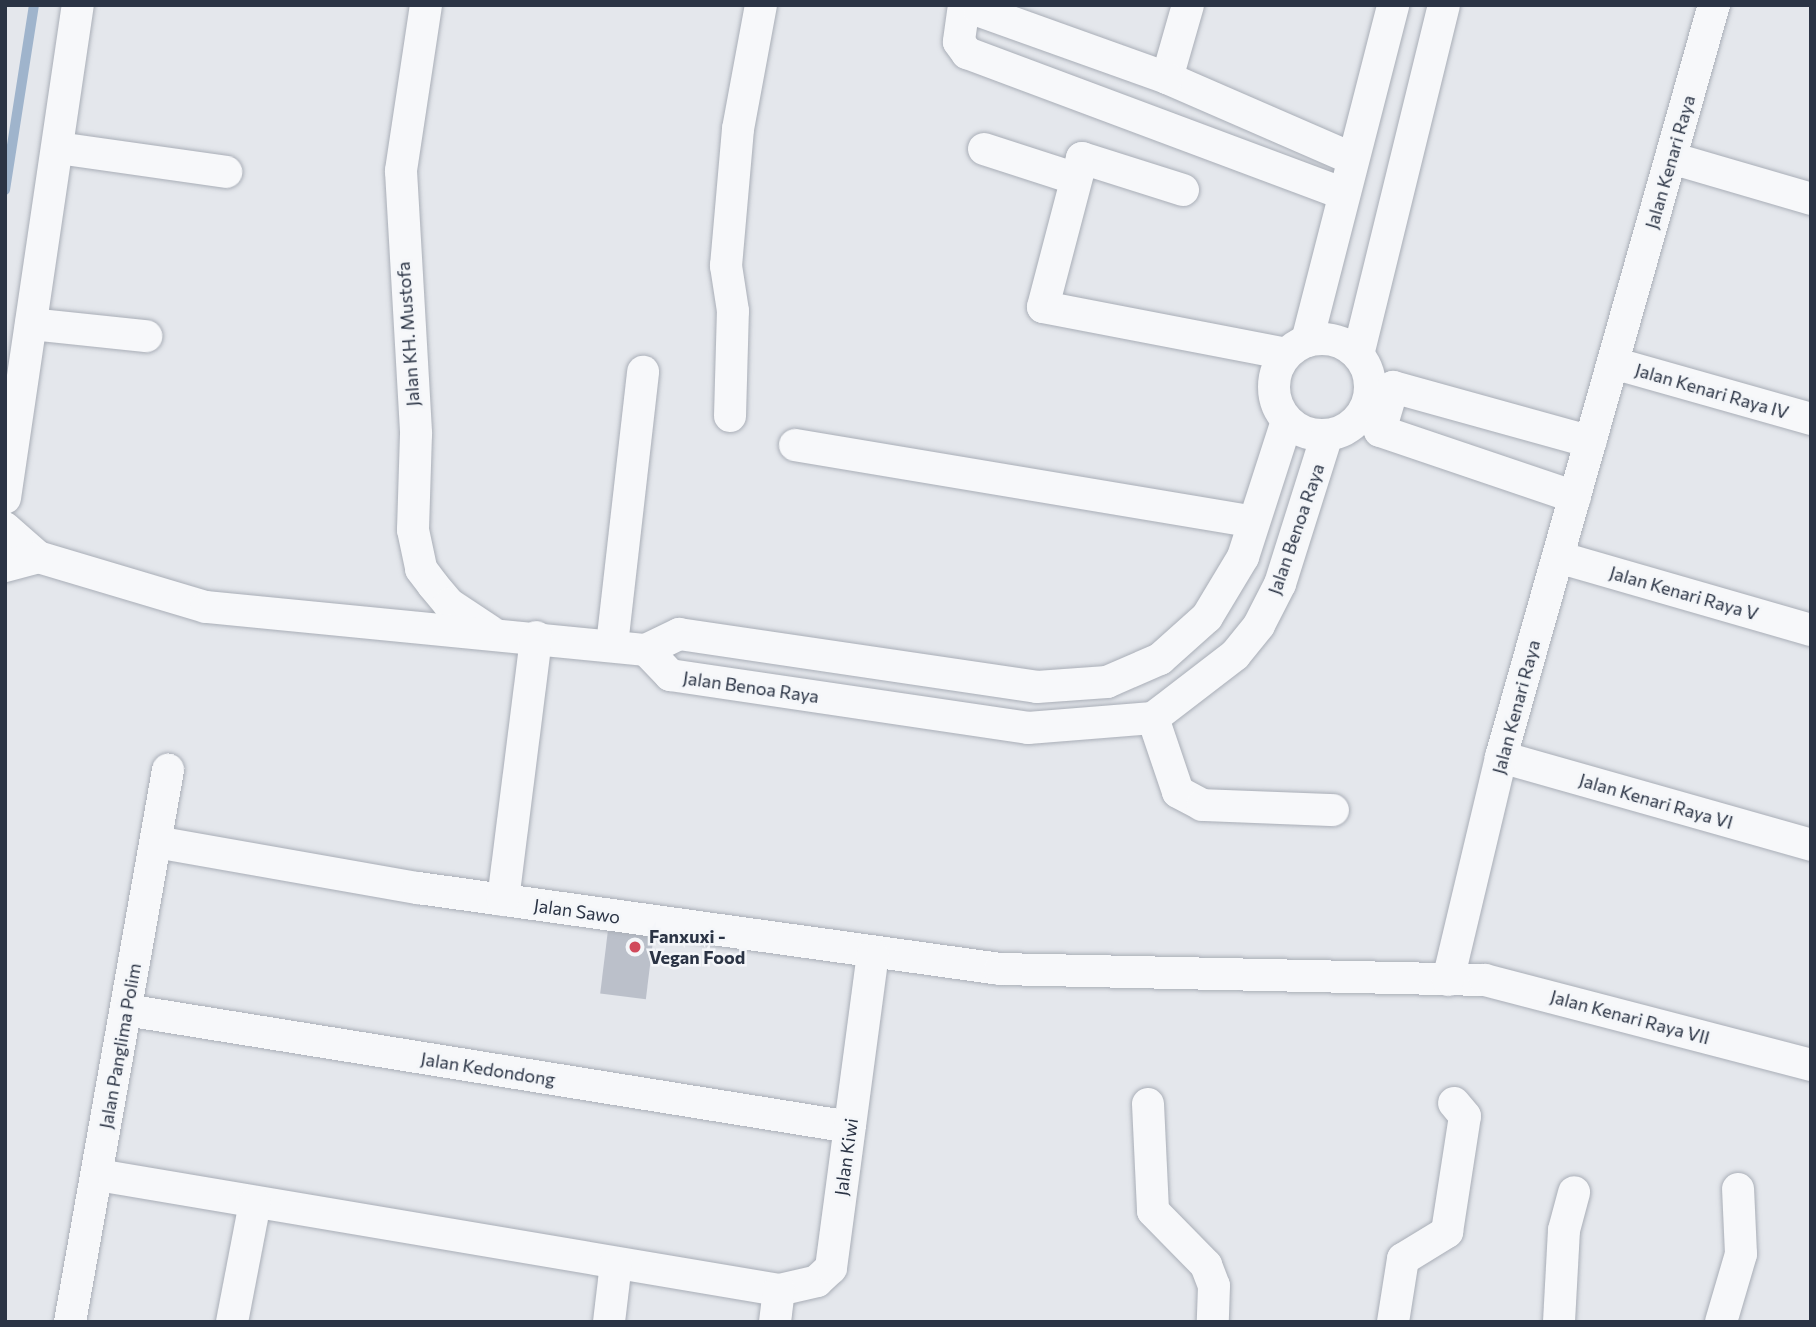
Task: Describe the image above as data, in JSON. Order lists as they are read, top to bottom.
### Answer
{
  "streets": {
    "street": [
      "Jalan Kenari Raya",
      "Jalan KH. Mustofa",
      "Jalan Kenari Raya IV",
      "Jalan Benoa Raya",
      "Jalan Kenari Raya V",
      "Jalan Kenari Raya VI",
      "Jalan Sawo",
      "Jalan Kenari Raya VII",
      "Jalan Panglima Polim",
      "Jalan Kedondong",
      "Jalan Kiwi"
    ]
  },
  "crossings": [
    ["Jalan Kenari Raya", "Jalan Kenari Raya IV"],
    ["Jalan Kenari Raya", "Jalan Kenari Raya V"],
    ["Jalan Kenari Raya", "Jalan Kenari Raya VI"],
    ["Jalan Kenari Raya", "Jalan Sawo"],
    ["Jalan Kenari Raya", "Jalan Kenari Raya VII"],
    ["Jalan Sawo", "Jalan Kenari Raya VII"],
    ["Jalan Sawo", "Jalan Panglima Polim"],
    ["Jalan Sawo", "Jalan Kiwi"],
    ["Jalan Panglima Polim", "Jalan Kedondong"],
    ["Jalan Kedondong", "Jalan Kiwi"]
  ],
  "places": ["Fanxuxi - Vegan Food"]
}
